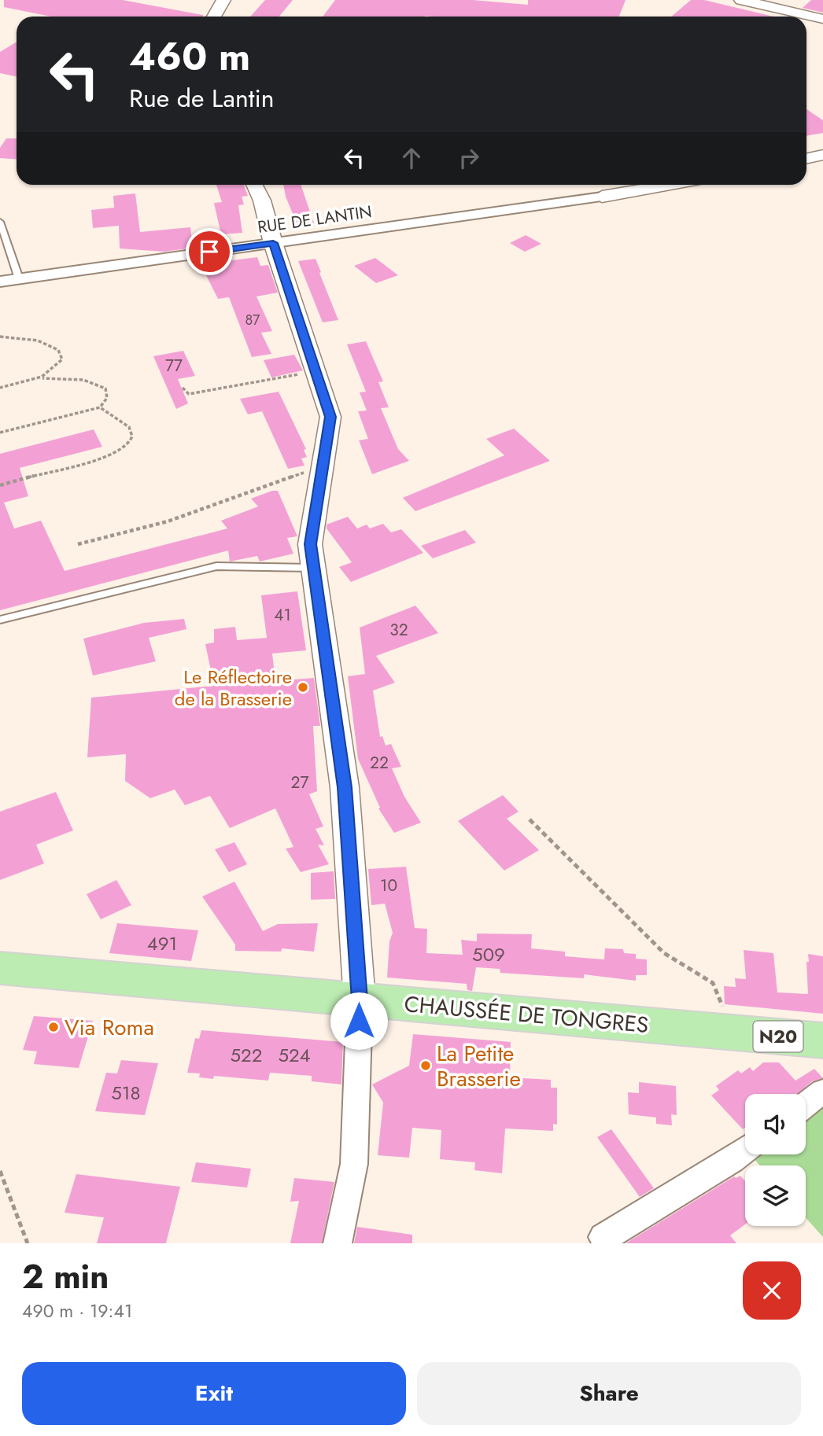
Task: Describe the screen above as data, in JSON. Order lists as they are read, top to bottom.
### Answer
{
  "streets": {
    "main road": ["CHAUSSÉE DE TONGRES", "N20"],
    "street": ["RUE DE LANTIN"]
  },
  "places": ["Le Réflectoire de la Brasserie", "Via Roma", "La Petite Brasserie"],
  "house_numbers": [
    "87",
    "77",
    "41",
    "32",
    "22",
    "27",
    "10",
    "491",
    "509",
    "522",
    "524",
    "518"
  ],
  "page": {
    "turn": ["460 m", "Rue de Lantin"],
    "heading": ["2 min", "490 m · 19:41"],
    "buttons": ["Exit", "Share"]
  }
}
